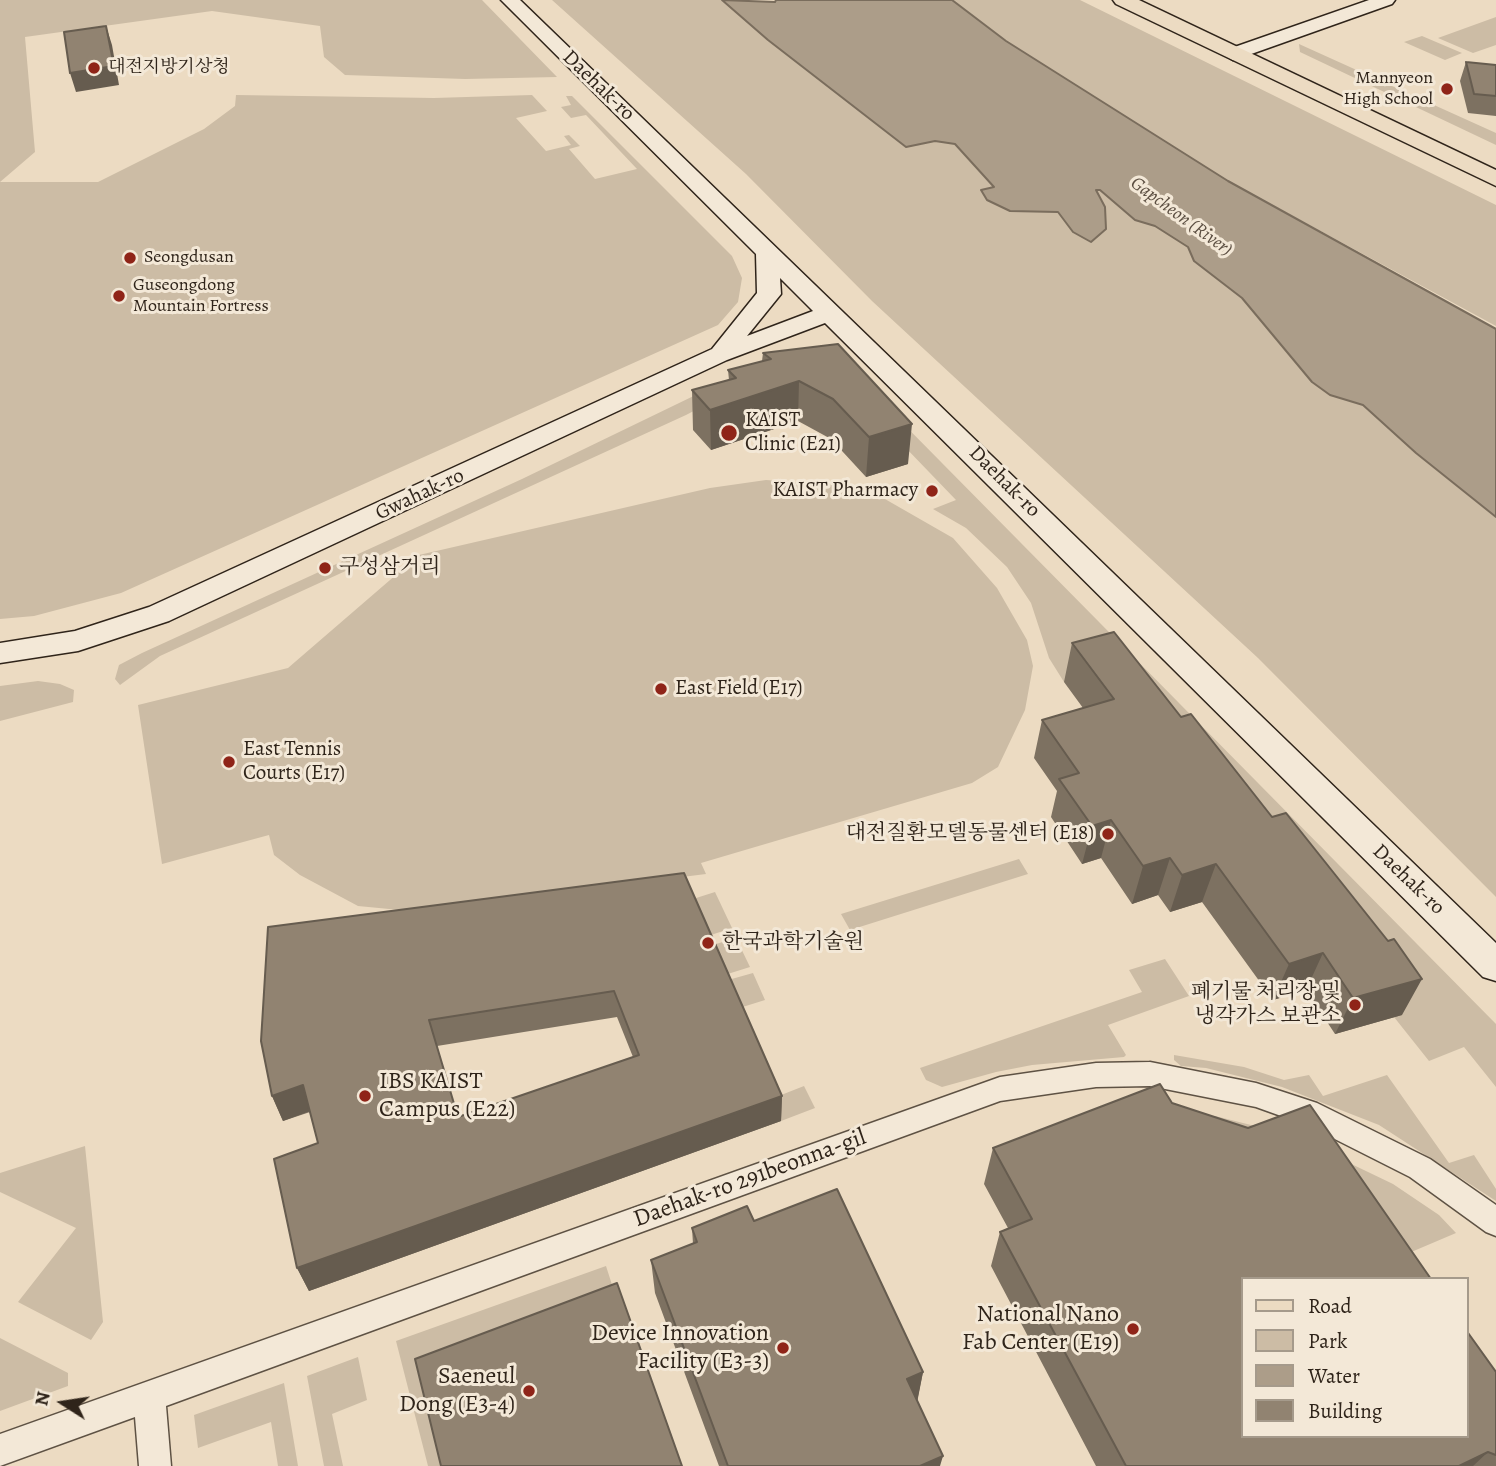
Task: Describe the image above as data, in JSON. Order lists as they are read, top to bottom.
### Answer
{
  "streets": {
    "main road": ["Daehak-ro", "Gwahak-ro"],
    "street": ["Daehak-ro 291beonna-gil"]
  },
  "crossings": [
    ["Daehak-ro", "Gwahak-ro"]
  ],
  "water": ["Gapcheon (River)"],
  "places": [
    "대전지방기상청",
    "Mannyeon High School",
    "Seongdusan",
    "Guseongdong Mountain Fortress",
    "KAIST Clinic (E21)",
    "KAIST Pharmacy",
    "구성삼거리",
    "East Field (E17)",
    "East Tennis Courts (E17)",
    "대전질환모델동물센터 (E18)",
    "한국과학기술원",
    "폐기물 처리장 및 냉각가스 보관소",
    "IBS KAIST Campus (E22)",
    "National Nano Fab Center (E19)",
    "Device Innovation Facility (E3-3)",
    "Saeneul Dong (E3-4)"
  ],
  "legend": [
    "Road",
    "Park",
    "Water",
    "Building"
  ],
  "north": "left"
}
